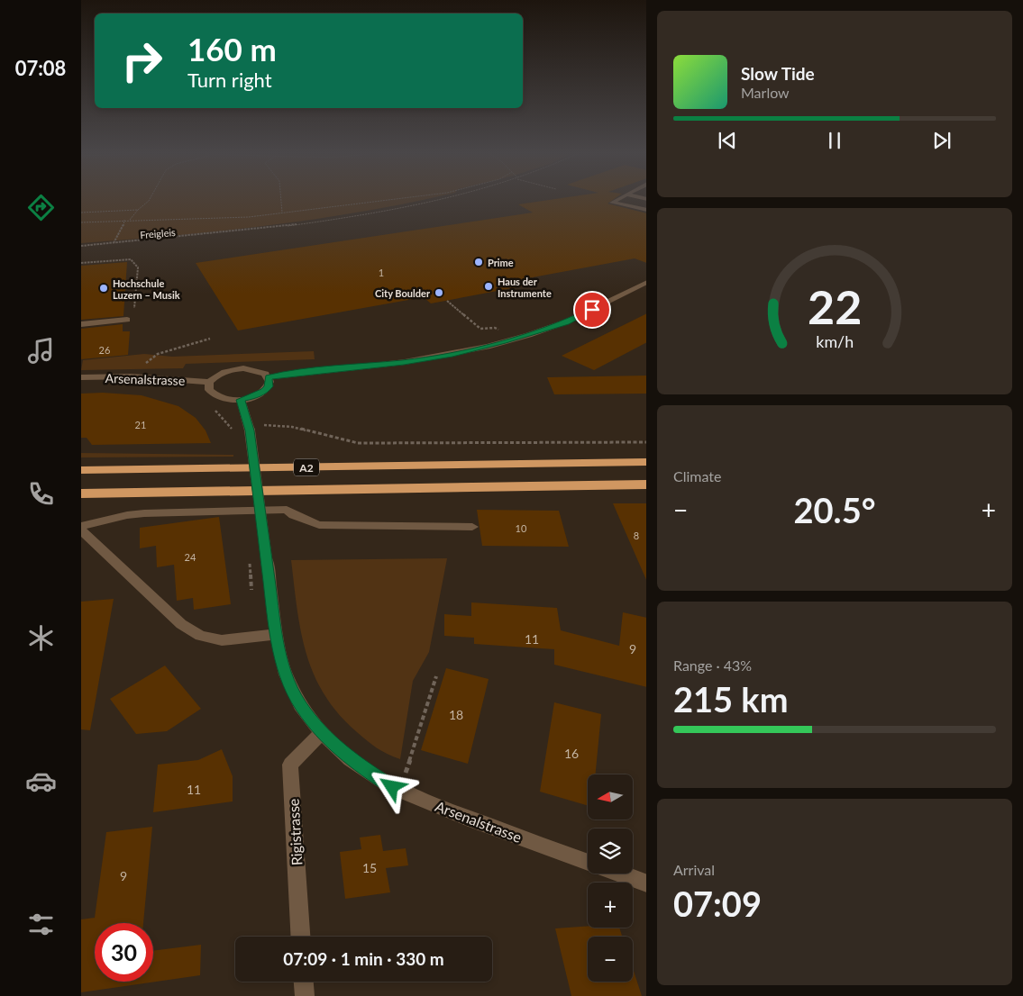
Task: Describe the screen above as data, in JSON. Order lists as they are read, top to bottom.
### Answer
{
  "streets": {
    "highway": ["A2"],
    "street": ["Arsenalstrasse", "Rigistrasse"],
    "path": ["Freigleis"]
  },
  "crossings": [
    ["Arsenalstrasse", "Rigistrasse"]
  ],
  "places": [
    "Prime",
    "Haus der Instrumente",
    "Hochschule Luzern – Musik",
    "City Boulder"
  ],
  "house_numbers": [
    "1",
    "26",
    "21",
    "10",
    "8",
    "24",
    "11",
    "9",
    "18",
    "16",
    "11",
    "15",
    "9"
  ],
  "north": "left",
  "page": {
    "tabs": "07:08",
    "turn": ["160 m", "Turn right"],
    "song": ["Slow Tide", "Marlow"],
    "tile": [
      "Climate",
      ["Range · 43%", "215 km"],
      ["Arrival", "07:09"]
    ],
    "heat": ["−", "20.5°", "+"],
    "map_buttons": ["+", "−"],
    "limit": "30",
    "trip": "07:09 · 1 min · 330 m",
    "gauge": ["22", "km/h"]
  }
}
